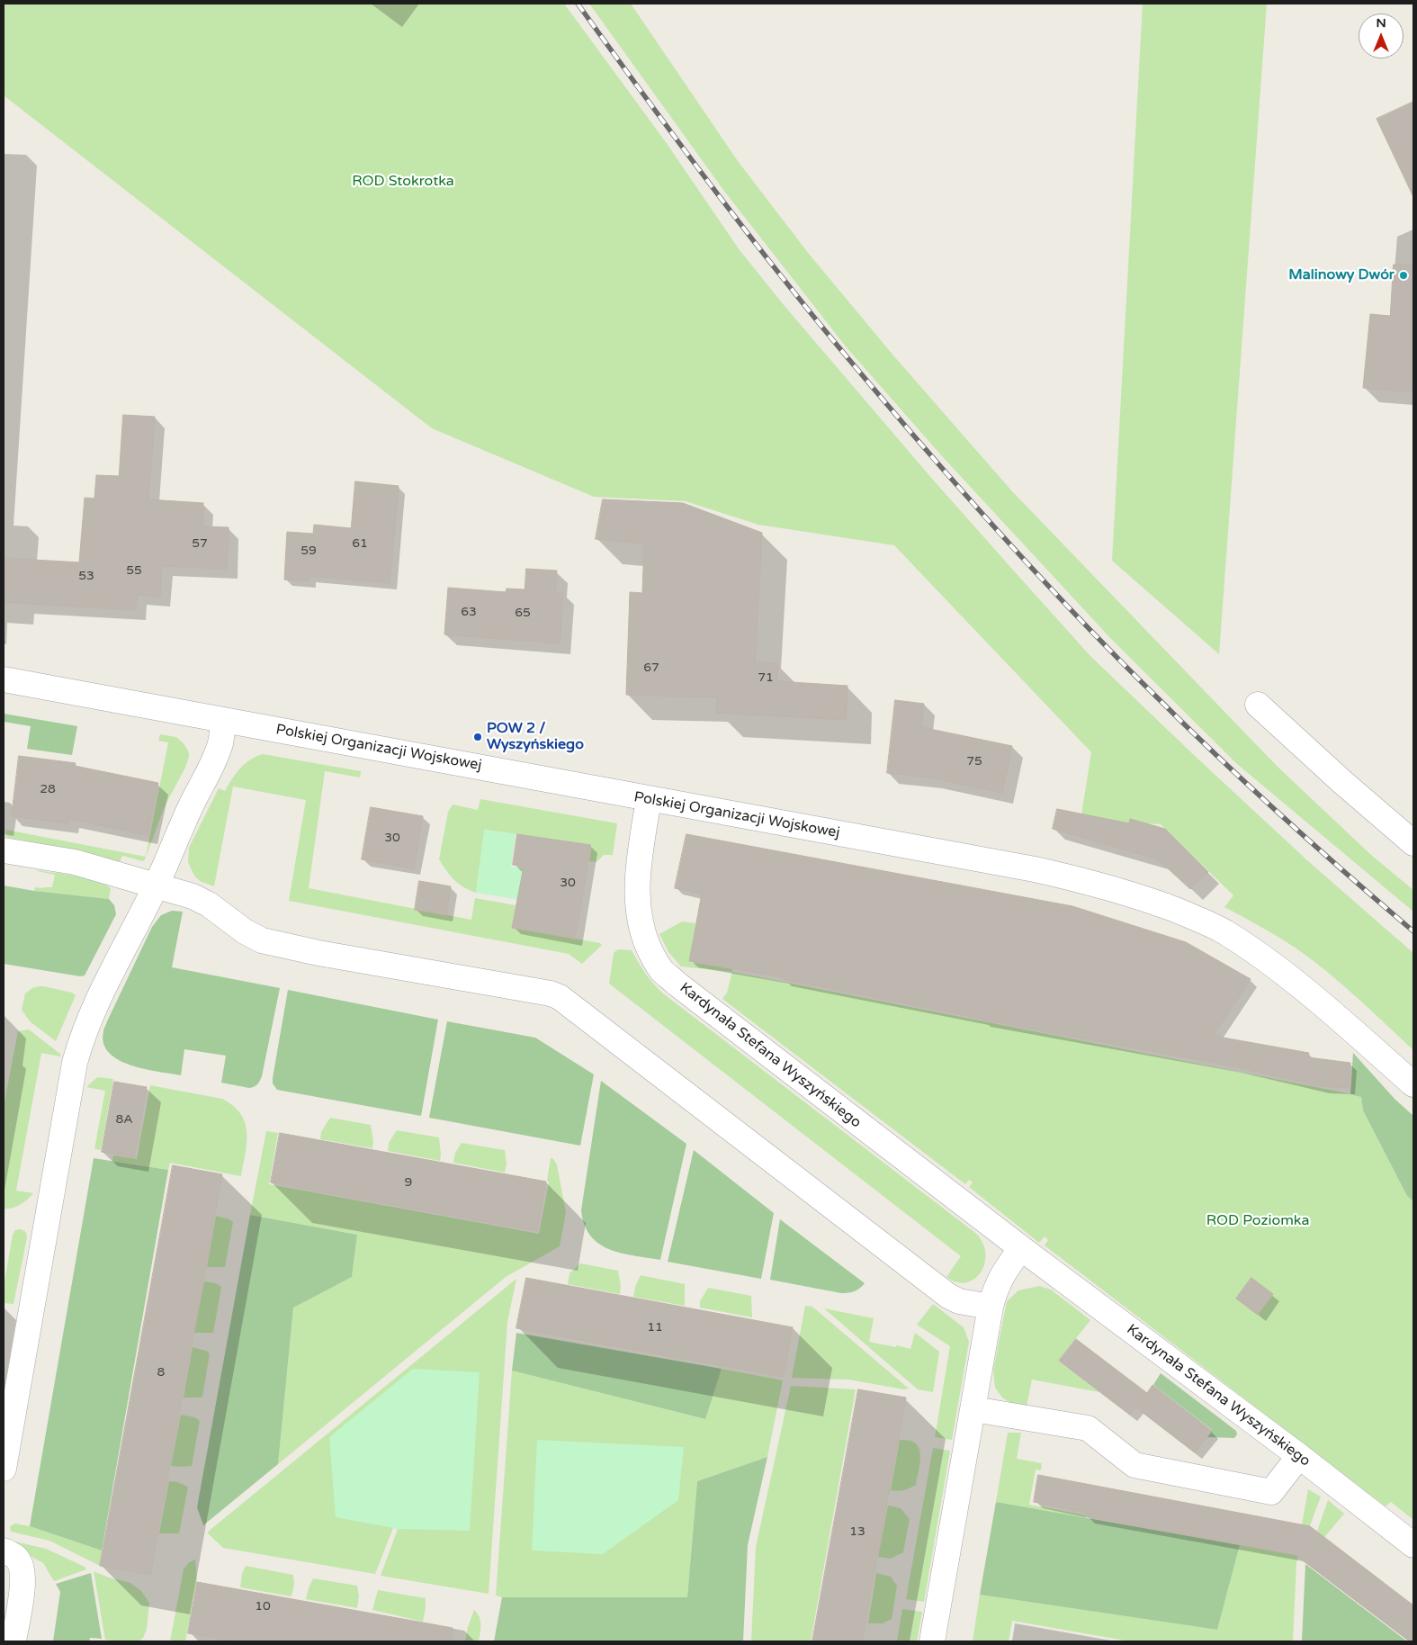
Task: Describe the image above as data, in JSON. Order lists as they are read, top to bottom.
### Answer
{
  "streets": {
    "street": ["Polskiej Organizacji Wojskowej", "Kardynała Stefana Wyszyńskiego"]
  },
  "crossings": [
    ["Polskiej Organizacji Wojskowej", "Kardynała Stefana Wyszyńskiego"]
  ],
  "parks": ["ROD Stokrotka", "ROD Poziomka"],
  "places": ["Malinowy Dwór", "POW 2 / Wyszyńskiego"],
  "house_numbers": [
    "57",
    "61",
    "59",
    "55",
    "53",
    "63",
    "65",
    "67",
    "71",
    "75",
    "28",
    "30",
    "30",
    "8A",
    "9",
    "11",
    "8",
    "13",
    "10"
  ],
  "north": "top"
}
